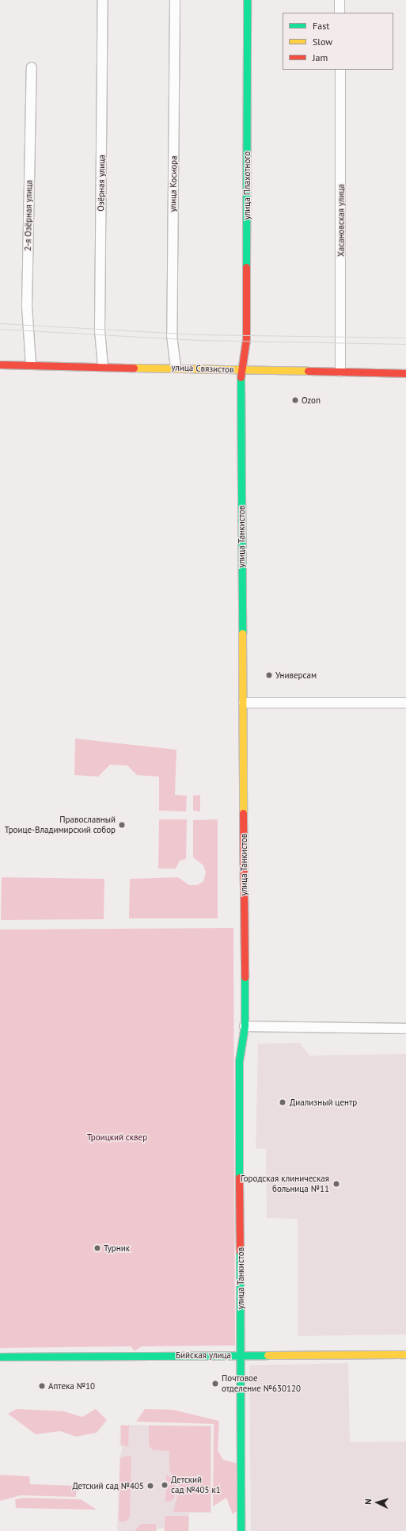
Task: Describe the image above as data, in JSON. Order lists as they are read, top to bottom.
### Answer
{
  "streets": {
    "street": [
      "Озёрная улица",
      "улица Косиора",
      "улица Плахотного",
      "2-я Озёрная улица",
      "Хасановская улица",
      "улица Связистов",
      "улица Танкистов",
      "Бийская улица"
    ]
  },
  "crossings": [
    ["Озёрная улица", "улица Связистов"],
    ["улица Косиора", "улица Связистов"],
    ["улица Плахотного", "улица Связистов"],
    ["улица Плахотного", "улица Танкистов"],
    ["2-я Озёрная улица", "улица Связистов"],
    ["Хасановская улица", "улица Связистов"],
    ["улица Связистов", "улица Танкистов"],
    ["улица Танкистов", "Бийская улица"]
  ],
  "parks": ["Троицкий сквер"],
  "places": [
    "Ozon",
    "Универсам",
    "Православный Троице-Владимирский собор",
    "Диализный центр",
    "Городская клиническая больница №11",
    "Турник",
    "Почтовое отделение №630120",
    "Аптека №10",
    "Детский сад №405 к1",
    "Детский сад №405"
  ],
  "legend": ["Fast", "Slow", "Jam"],
  "north": "left"
}
